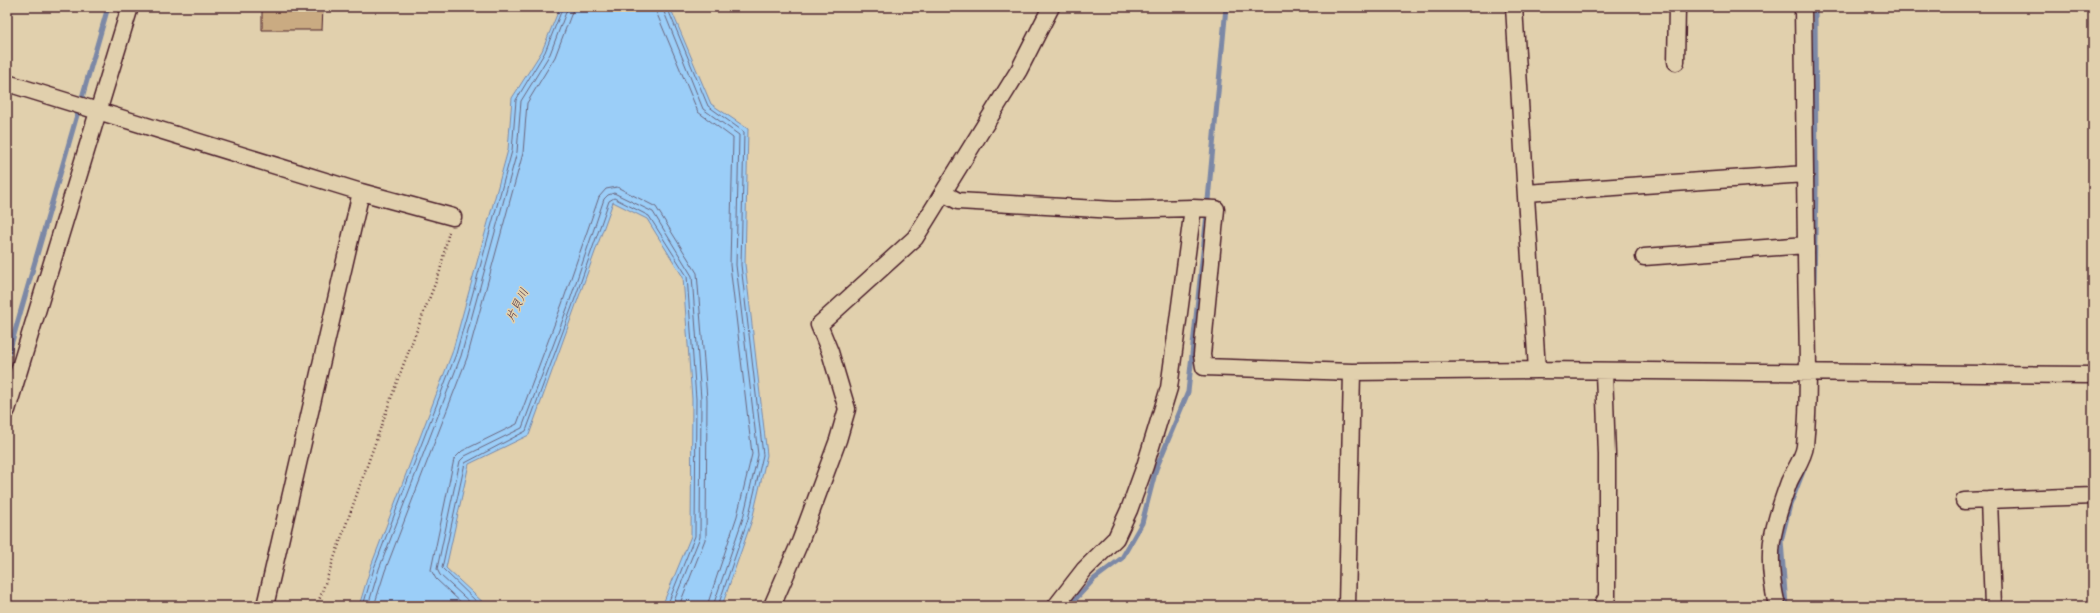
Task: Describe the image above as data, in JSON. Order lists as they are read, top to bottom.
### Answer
{
  "water": ["片貝川"]
}
